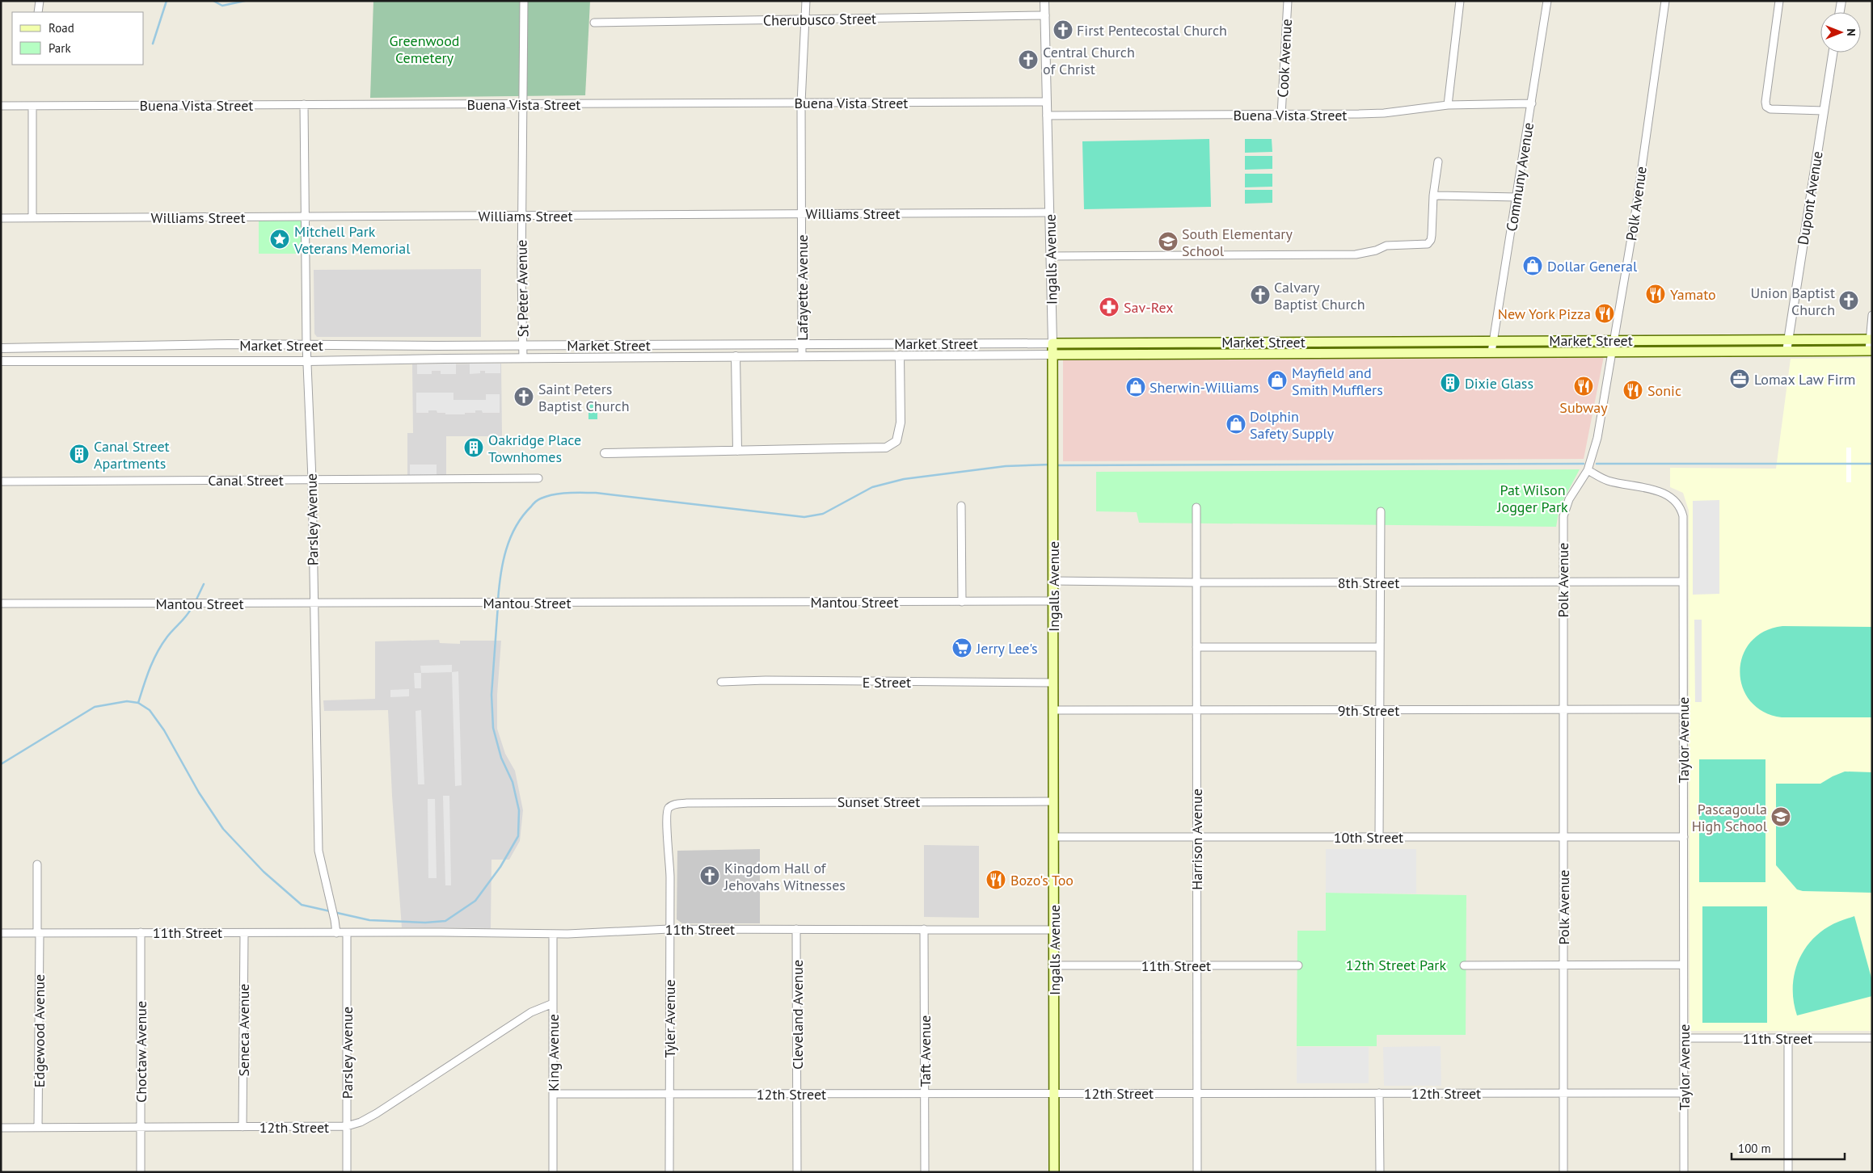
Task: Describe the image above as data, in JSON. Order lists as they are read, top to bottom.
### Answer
{
  "streets": {
    "main road": ["Ingalls Avenue", "Market Street"],
    "street": [
      "Cherubusco Street",
      "Cook Avenue",
      "Buena Vista Street",
      "Communy Avenue",
      "Dupont Avenue",
      "Polk Avenue",
      "Williams Street",
      "Lafayette Avenue",
      "St Peter Avenue",
      "Canal Street",
      "Parsley Avenue",
      "8th Street",
      "Mantou Street",
      "E Street",
      "9th Street",
      "Taylor Avenue",
      "Sunset Street",
      "10th Street",
      "Harrison Avenue",
      "11th Street",
      "Cleveland Avenue",
      "Tyler Avenue",
      "Seneca Avenue",
      "Edgewood Avenue",
      "Taft Avenue",
      "Choctaw Avenue",
      "King Avenue",
      "12th Street"
    ]
  },
  "crossings": [
    ["Cherubusco Street", "Ingalls Avenue"],
    ["Cherubusco Street", "Lafayette Avenue"],
    ["Cook Avenue", "Buena Vista Street"],
    ["Buena Vista Street", "Communy Avenue"],
    ["Buena Vista Street", "Ingalls Avenue"],
    ["Buena Vista Street", "Lafayette Avenue"],
    ["Buena Vista Street", "St Peter Avenue"],
    ["Buena Vista Street", "Parsley Avenue"],
    ["Communy Avenue", "Market Street"],
    ["Dupont Avenue", "Market Street"],
    ["Polk Avenue", "Market Street"],
    ["Polk Avenue", "8th Street"],
    ["Polk Avenue", "9th Street"],
    ["Polk Avenue", "Taylor Avenue"],
    ["Polk Avenue", "10th Street"],
    ["Polk Avenue", "12th Street"],
    ["Williams Street", "Ingalls Avenue"],
    ["Williams Street", "Lafayette Avenue"],
    ["Williams Street", "St Peter Avenue"],
    ["Williams Street", "Parsley Avenue"],
    ["Ingalls Avenue", "Market Street"],
    ["Ingalls Avenue", "8th Street"],
    ["Ingalls Avenue", "Mantou Street"],
    ["Ingalls Avenue", "E Street"],
    ["Ingalls Avenue", "9th Street"],
    ["Ingalls Avenue", "Sunset Street"],
    ["Ingalls Avenue", "10th Street"],
    ["Ingalls Avenue", "11th Street"],
    ["Ingalls Avenue", "12th Street"],
    ["Lafayette Avenue", "Market Street"],
    ["St Peter Avenue", "Market Street"],
    ["Market Street", "Parsley Avenue"],
    ["Canal Street", "Parsley Avenue"],
    ["Parsley Avenue", "Mantou Street"],
    ["Parsley Avenue", "11th Street"],
    ["Parsley Avenue", "12th Street"],
    ["8th Street", "Taylor Avenue"],
    ["8th Street", "Harrison Avenue"],
    ["9th Street", "Taylor Avenue"],
    ["9th Street", "Harrison Avenue"],
    ["Taylor Avenue", "10th Street"],
    ["Taylor Avenue", "11th Street"],
    ["Taylor Avenue", "12th Street"],
    ["Sunset Street", "Tyler Avenue"],
    ["10th Street", "Harrison Avenue"],
    ["Harrison Avenue", "11th Street"],
    ["Harrison Avenue", "12th Street"],
    ["11th Street", "Cleveland Avenue"],
    ["11th Street", "Tyler Avenue"],
    ["11th Street", "Seneca Avenue"],
    ["11th Street", "Edgewood Avenue"],
    ["11th Street", "Taft Avenue"],
    ["11th Street", "Choctaw Avenue"],
    ["11th Street", "King Avenue"],
    ["Cleveland Avenue", "12th Street"],
    ["Tyler Avenue", "12th Street"],
    ["Seneca Avenue", "12th Street"],
    ["Edgewood Avenue", "12th Street"],
    ["Taft Avenue", "12th Street"],
    ["Choctaw Avenue", "12th Street"],
    ["King Avenue", "12th Street"]
  ],
  "parks": ["Greenwood Cemetery", "Pat Wilson Jogger Park", "12th Street Park"],
  "places": {
    "church": [
      "First Pentecostal Church",
      "Central Church of Christ",
      "Calvary Baptist Church",
      "Union Baptist Church",
      "Saint Peters Baptist Church",
      "Kingdom Hall of Jehovahs Witnesses"
    ],
    "place": ["Mitchell Park Veterans Memorial"],
    "school or university": ["South Elementary School", "Pascagoula High School"],
    "shop": [
      "Dollar General",
      "Mayfield and Smith Mufflers",
      "Sherwin-Williams",
      "Dolphin Safety Supply"
    ],
    "restaurant": [
      "Yamato",
      "New York Pizza",
      "Subway",
      "Sonic",
      "Bozo's Too"
    ],
    "pharmacy": ["Sav-Rex"],
    "office": ["Lomax Law Firm"],
    "building": ["Dixie Glass", "Oakridge Place Townhomes", "Canal Street Apartments"],
    "supermarket": ["Jerry Lee's"]
  },
  "legend": ["Road", "Park"],
  "scale_bar": "100 m",
  "north": "right"
}
